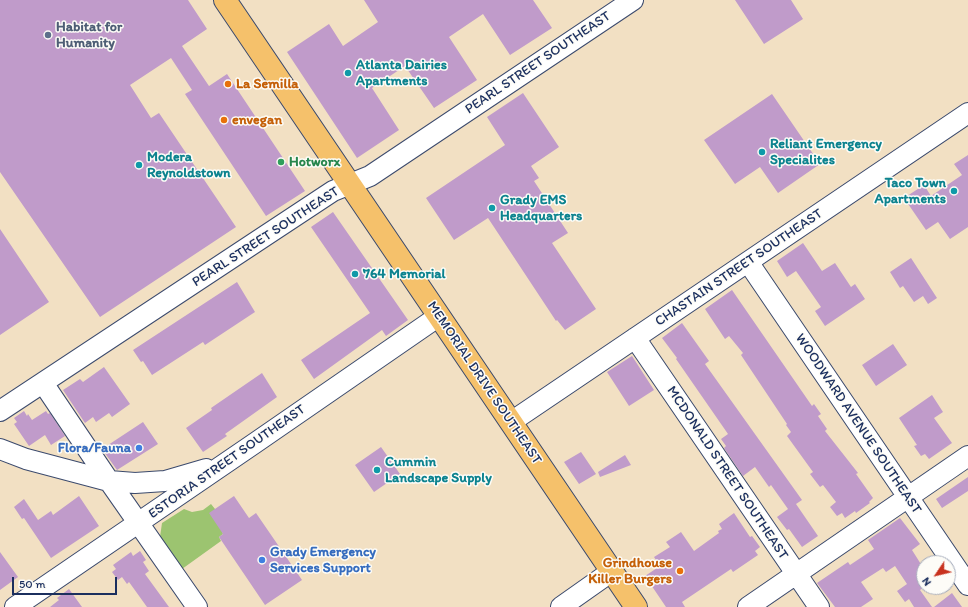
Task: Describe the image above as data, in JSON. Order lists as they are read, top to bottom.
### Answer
{
  "streets": {
    "main road": ["MEMORIAL DRIVE SOUTHEAST"],
    "street": [
      "PEARL STREET SOUTHEAST",
      "CHASTAIN STREET SOUTHEAST",
      "WOODWARD AVENUE SOUTHEAST",
      "ESTORIA STREET SOUTHEAST",
      "MCDONALD STREET SOUTHEAST"
    ]
  },
  "crossings": [
    ["PEARL STREET SOUTHEAST", "MEMORIAL DRIVE SOUTHEAST"],
    ["CHASTAIN STREET SOUTHEAST", "MEMORIAL DRIVE SOUTHEAST"],
    ["CHASTAIN STREET SOUTHEAST", "WOODWARD AVENUE SOUTHEAST"],
    ["CHASTAIN STREET SOUTHEAST", "MCDONALD STREET SOUTHEAST"],
    ["MEMORIAL DRIVE SOUTHEAST", "ESTORIA STREET SOUTHEAST"]
  ],
  "places": [
    "Habitat for Humanity",
    "Atlanta Dairies Apartments",
    "La Semilla",
    "envegan",
    "Reliant Emergency Specialites",
    "Hotworx",
    "Modera Reynoldstown",
    "Taco Town Apartments",
    "Grady EMS Headquarters",
    "764 Memorial",
    "Flora/Fauna",
    "Cummin Landscape Supply",
    "Grady Emergency Services Support",
    "Grindhouse Killer Burgers"
  ],
  "scale_bar": "50 m",
  "north": "bottom left"
}
